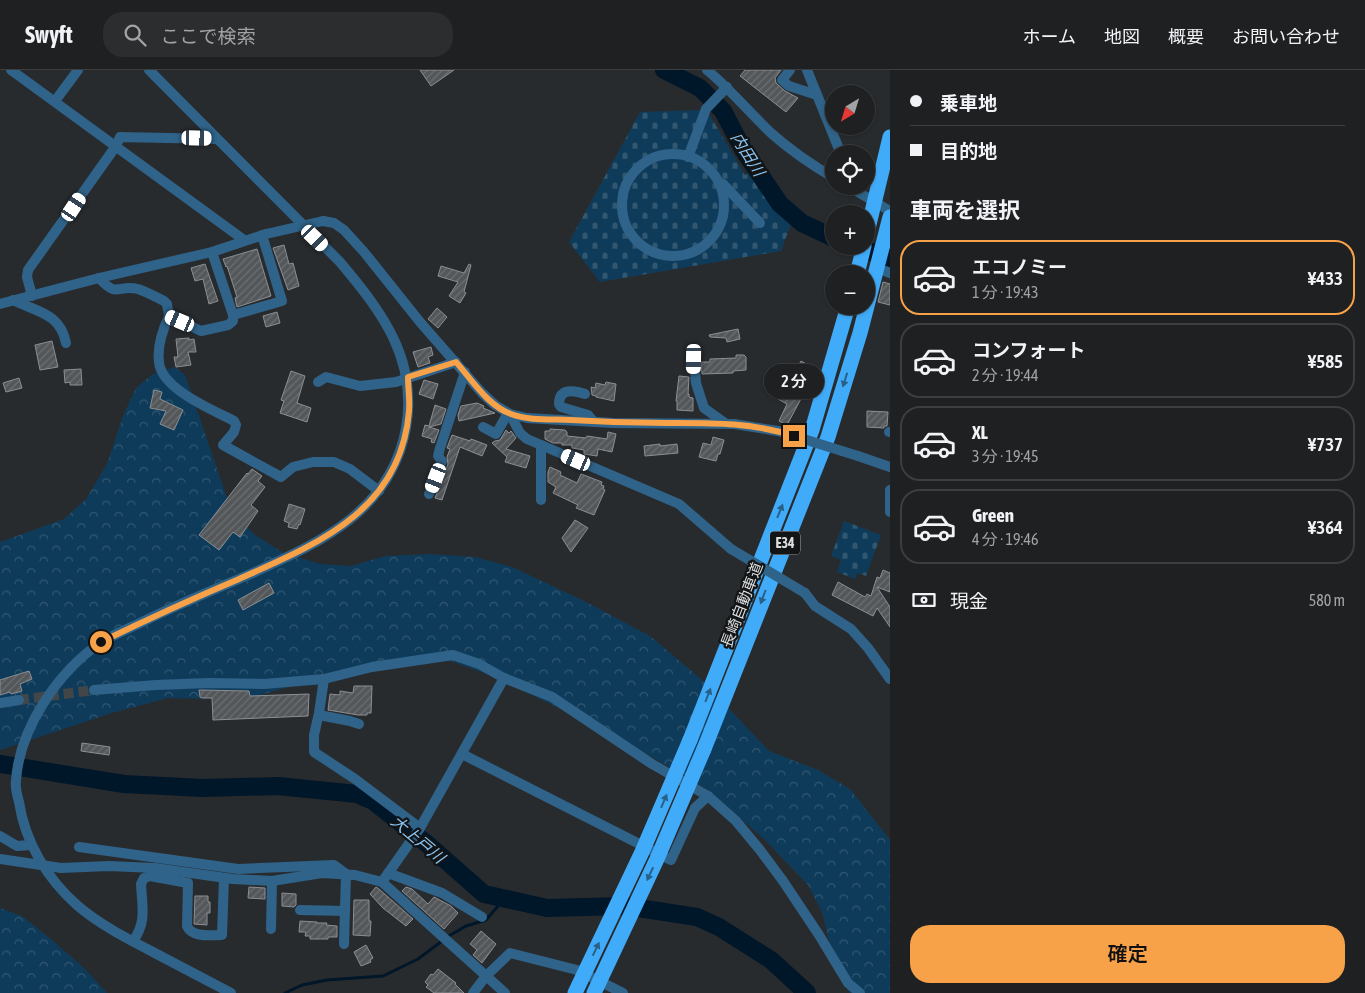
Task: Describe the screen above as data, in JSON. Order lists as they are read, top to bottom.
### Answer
{
  "streets": {
    "highway": ["E34", "長崎自動車道"]
  },
  "water": ["内田川", "大上戸川"],
  "north": "bottom left",
  "page": {
    "header": "Swyft",
    "search": "ここで検索",
    "nav": [
      "ホーム",
      "地図",
      "概要",
      "お問い合わせ"
    ],
    "banner": ["乗車地", "目的地"],
    "map_buttons": ["+", "−"],
    "heading": "車両を選択",
    "list": [
      {
        "name": "エコノミー",
        "note": "1 分 · 19:43",
        "value": "¥433"
      },
      {
        "name": "コンフォート",
        "note": "2 分 · 19:44",
        "value": "¥585"
      },
      {
        "name": "XL",
        "note": "3 分 · 19:45",
        "value": "¥737"
      },
      {
        "name": "Green",
        "note": "4 分 · 19:46",
        "value": "¥364"
      }
    ],
    "bubble": "2 分",
    "pay": ["現金", "580 m"],
    "buttons": "確定"
  }
}
